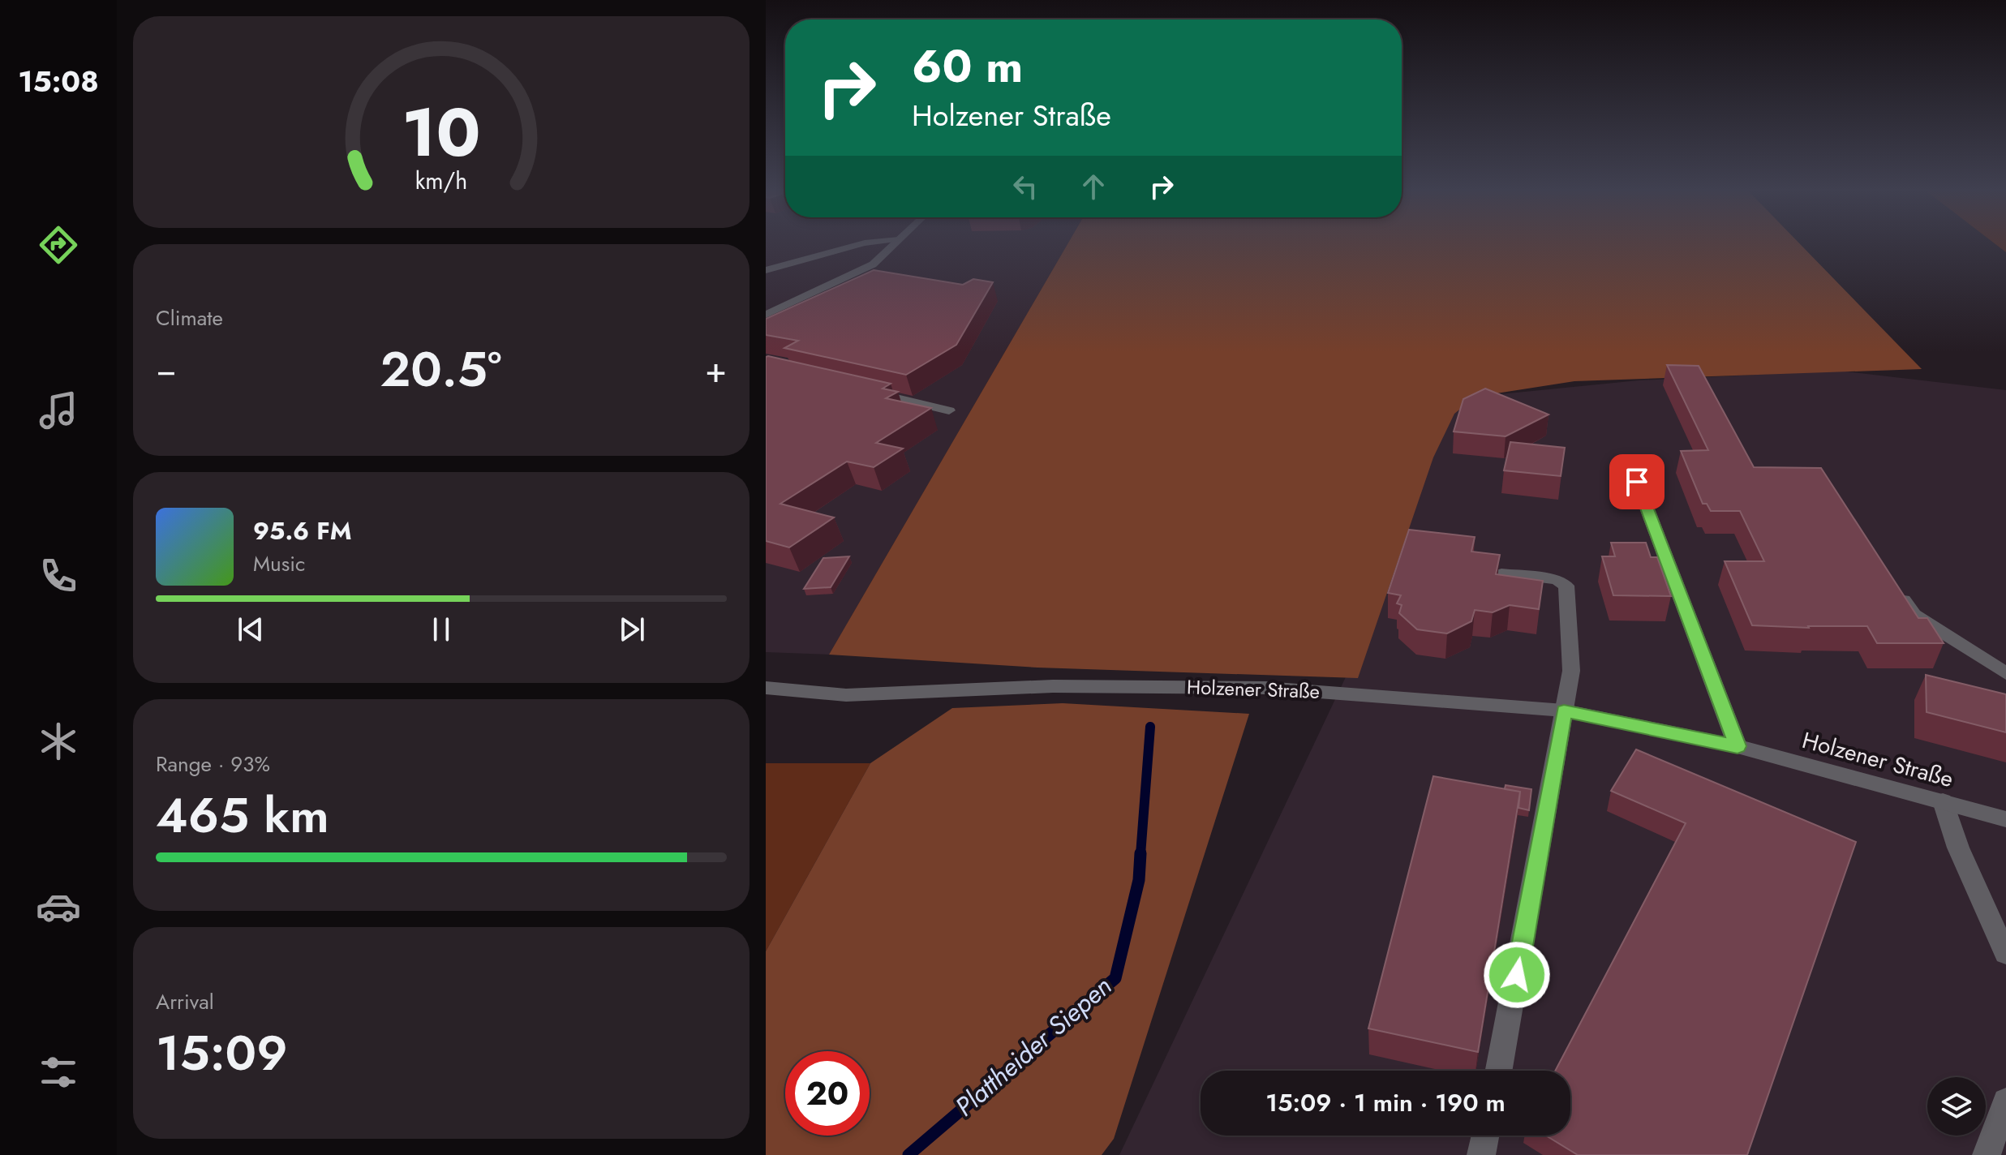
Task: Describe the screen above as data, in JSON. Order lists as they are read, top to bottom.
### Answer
{
  "streets": {
    "street": ["Holzener Straße"]
  },
  "water": ["Plattheider Siepen"],
  "page": {
    "tabs": "15:08",
    "turn": ["60 m", "Holzener Straße"],
    "tile": [
      "Climate",
      ["Range · 93%", "465 km"],
      ["Arrival", "15:09"]
    ],
    "heat": ["−", "20.5°", "+"],
    "song": ["95.6 FM", "Music"],
    "limit": "20",
    "trip": "15:09 · 1 min · 190 m",
    "gauge": ["10", "km/h"]
  }
}
